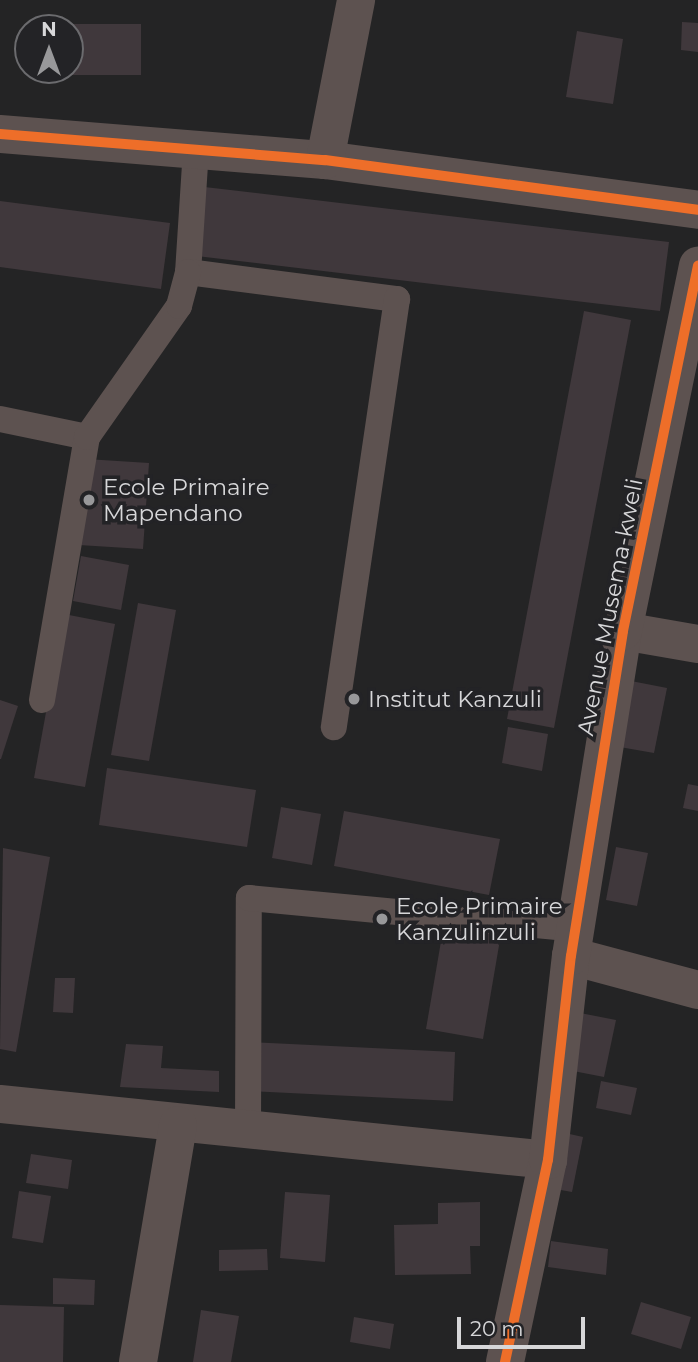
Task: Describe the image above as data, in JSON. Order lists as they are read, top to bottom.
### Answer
{
  "streets": {
    "street": ["Avenue Musema-kweli"]
  },
  "places": ["Ecole Primaire Mapendano", "Institut Kanzuli", "Ecole Primaire Kanzulinzuli"],
  "scale_bar": "20 m",
  "north": "top"
}
